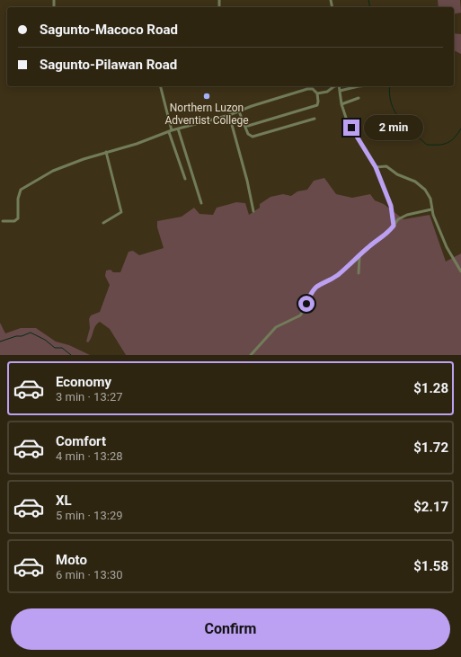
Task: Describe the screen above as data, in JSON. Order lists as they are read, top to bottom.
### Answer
{
  "places": ["Northern Luzon Adventist College"],
  "page": {
    "banner": ["Sagunto-Macoco Road", "Sagunto-Pilawan Road"],
    "bubble": "2 min",
    "list": [
      {
        "name": "Economy",
        "note": "3 min · 13:27",
        "value": "$1.28"
      },
      {
        "name": "Comfort",
        "note": "4 min · 13:28",
        "value": "$1.72"
      },
      {
        "name": "XL",
        "note": "5 min · 13:29",
        "value": "$2.17"
      },
      {
        "name": "Moto",
        "note": "6 min · 13:30",
        "value": "$1.58"
      }
    ],
    "buttons": "Confirm"
  }
}
